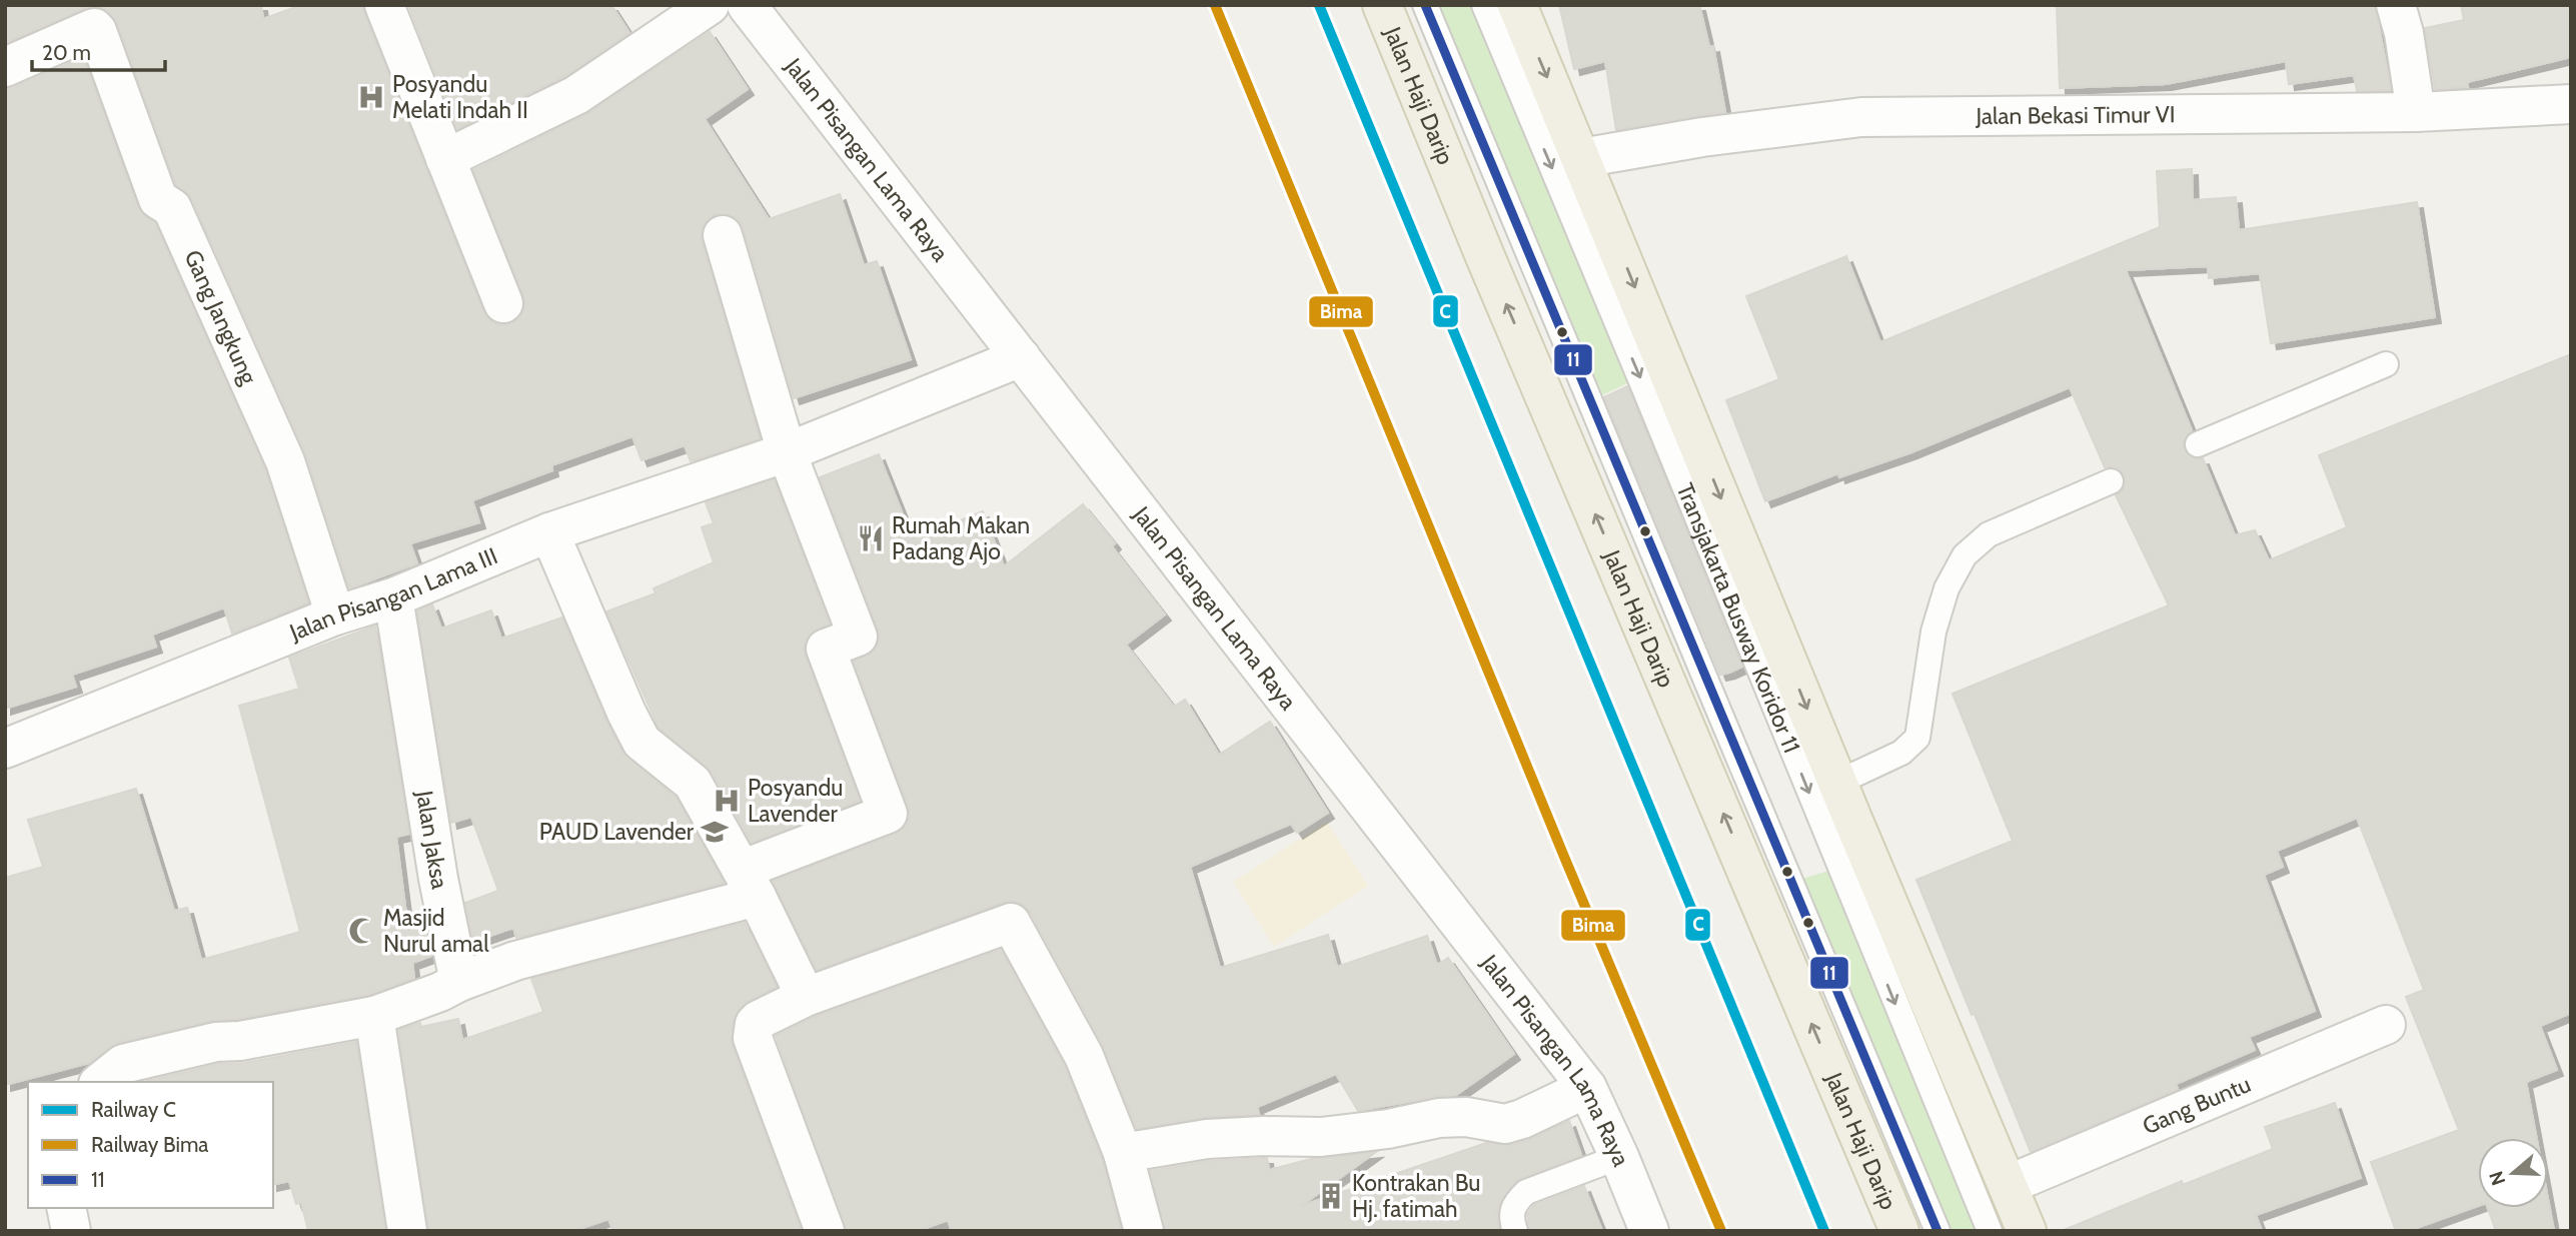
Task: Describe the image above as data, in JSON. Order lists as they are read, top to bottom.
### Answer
{
  "streets": {
    "main road": ["Jalan Haji Darip"],
    "street": [
      "Jalan Bekasi Timur VI",
      "Jalan Pisangan Lama Raya",
      "Gang Jangkung",
      "Jalan Pisangan Lama III",
      "Jalan Jaksa",
      "Gang Buntu"
    ],
    "lane": ["Transjakarta Busway Koridor 11"]
  },
  "crossings": [
    ["Jalan Pisangan Lama Raya", "Jalan Pisangan Lama III"],
    ["Gang Jangkung", "Jalan Pisangan Lama III"],
    ["Jalan Pisangan Lama III", "Jalan Jaksa"]
  ],
  "places": {
    "hospital": ["Posyandu Melati Indah II", "Posyandu Lavender"],
    "restaurant": ["Rumah Makan Padang Ajo"],
    "school or university": ["PAUD Lavender"],
    "mosque": ["Masjid Nurul amal"],
    "building": ["Kontrakan Bu Hj. fatimah"]
  },
  "lines": ["rail line C", "rail line Bima", "transit line 11"],
  "legend": ["Railway C", "Railway Bima", "11"],
  "scale_bar": "20 m",
  "north": "left"
}
